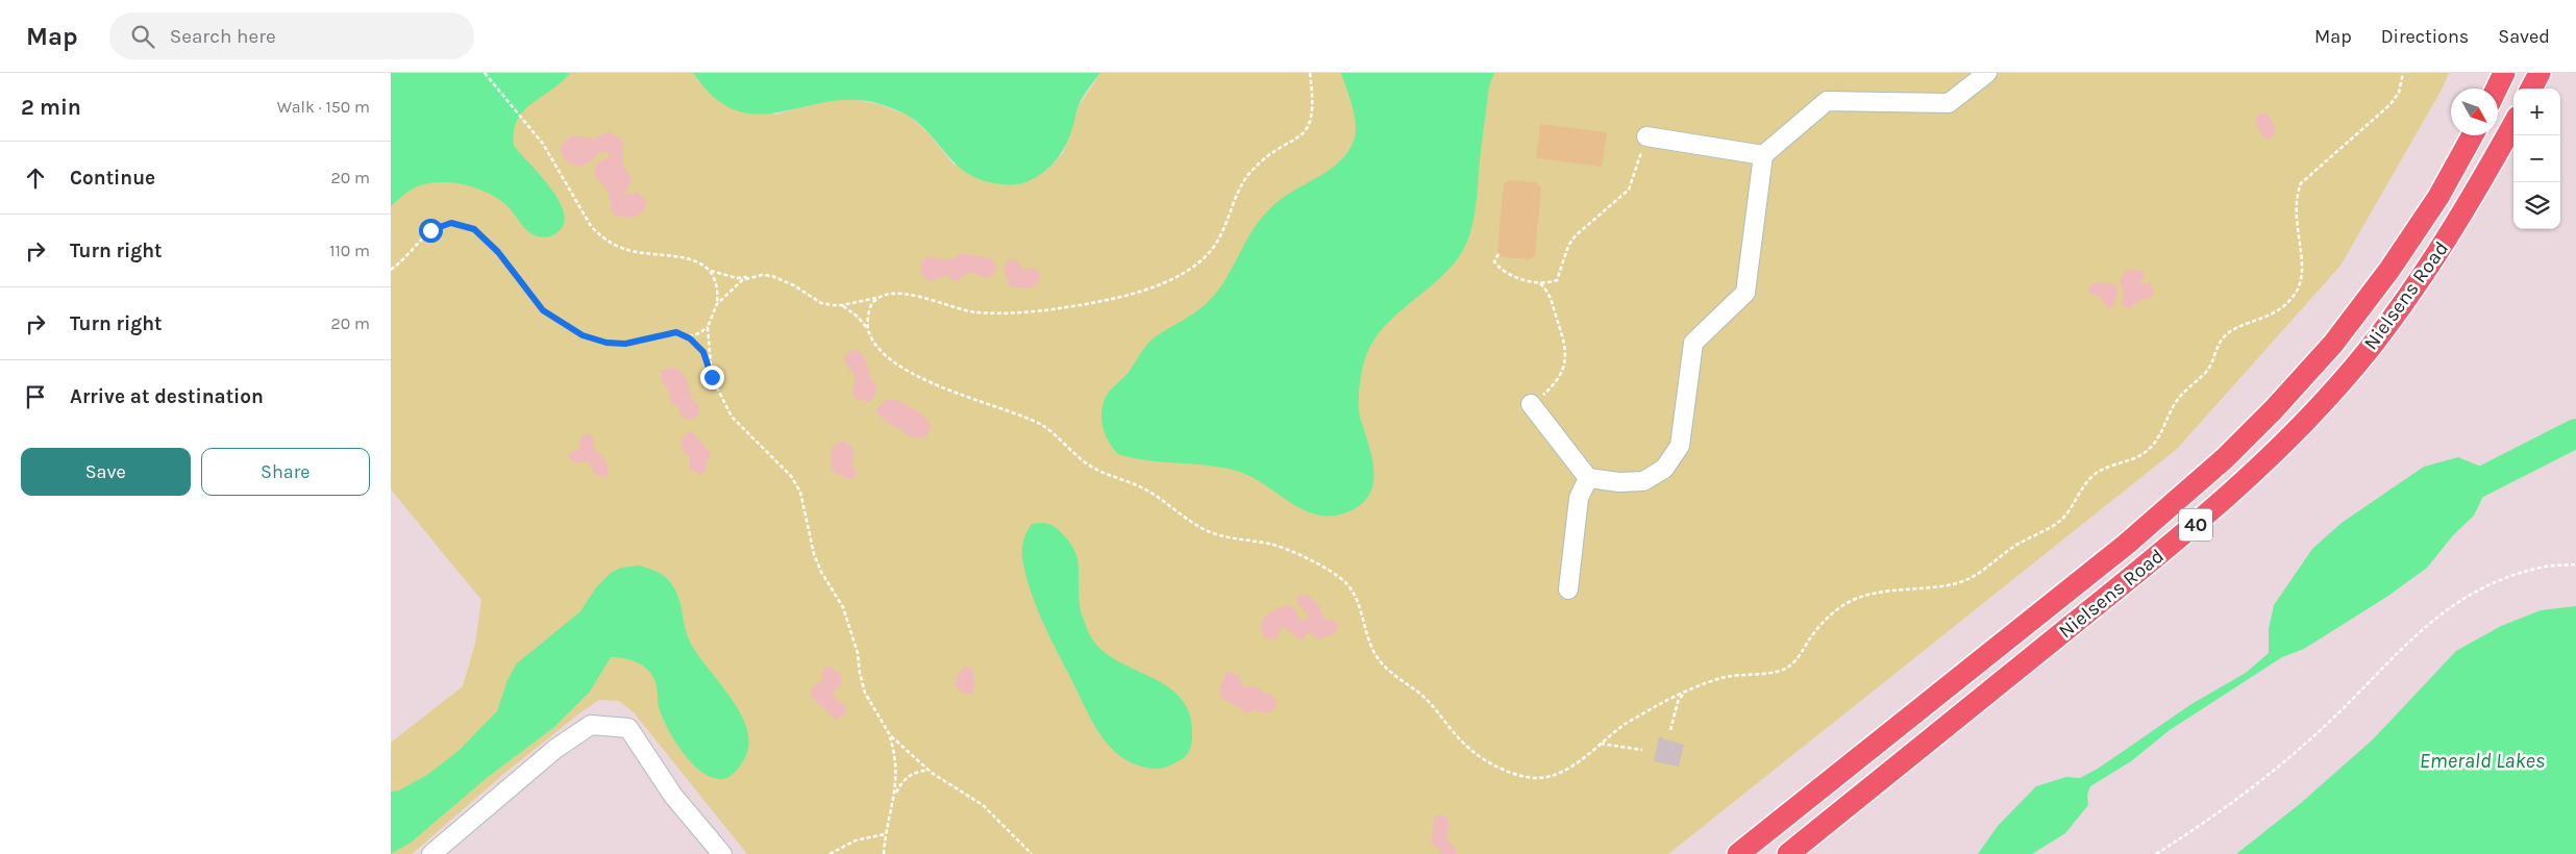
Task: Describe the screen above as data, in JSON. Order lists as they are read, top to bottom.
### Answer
{
  "streets": {
    "main road": ["Nielsens Road", "40"]
  },
  "water": ["Emerald Lakes"],
  "north": "bottom right",
  "page": {
    "header": "Map",
    "search": "Search here",
    "nav": ["Map", "Directions", "Saved"],
    "heading": ["2 min", "Walk · 150 m"],
    "map_buttons": ["+", "−"],
    "list": [
      ["Continue", "20 m"],
      ["Turn right", "110 m"],
      ["Turn right", "20 m"],
      "Arrive at destination"
    ],
    "buttons": ["Save", "Share"]
  }
}
